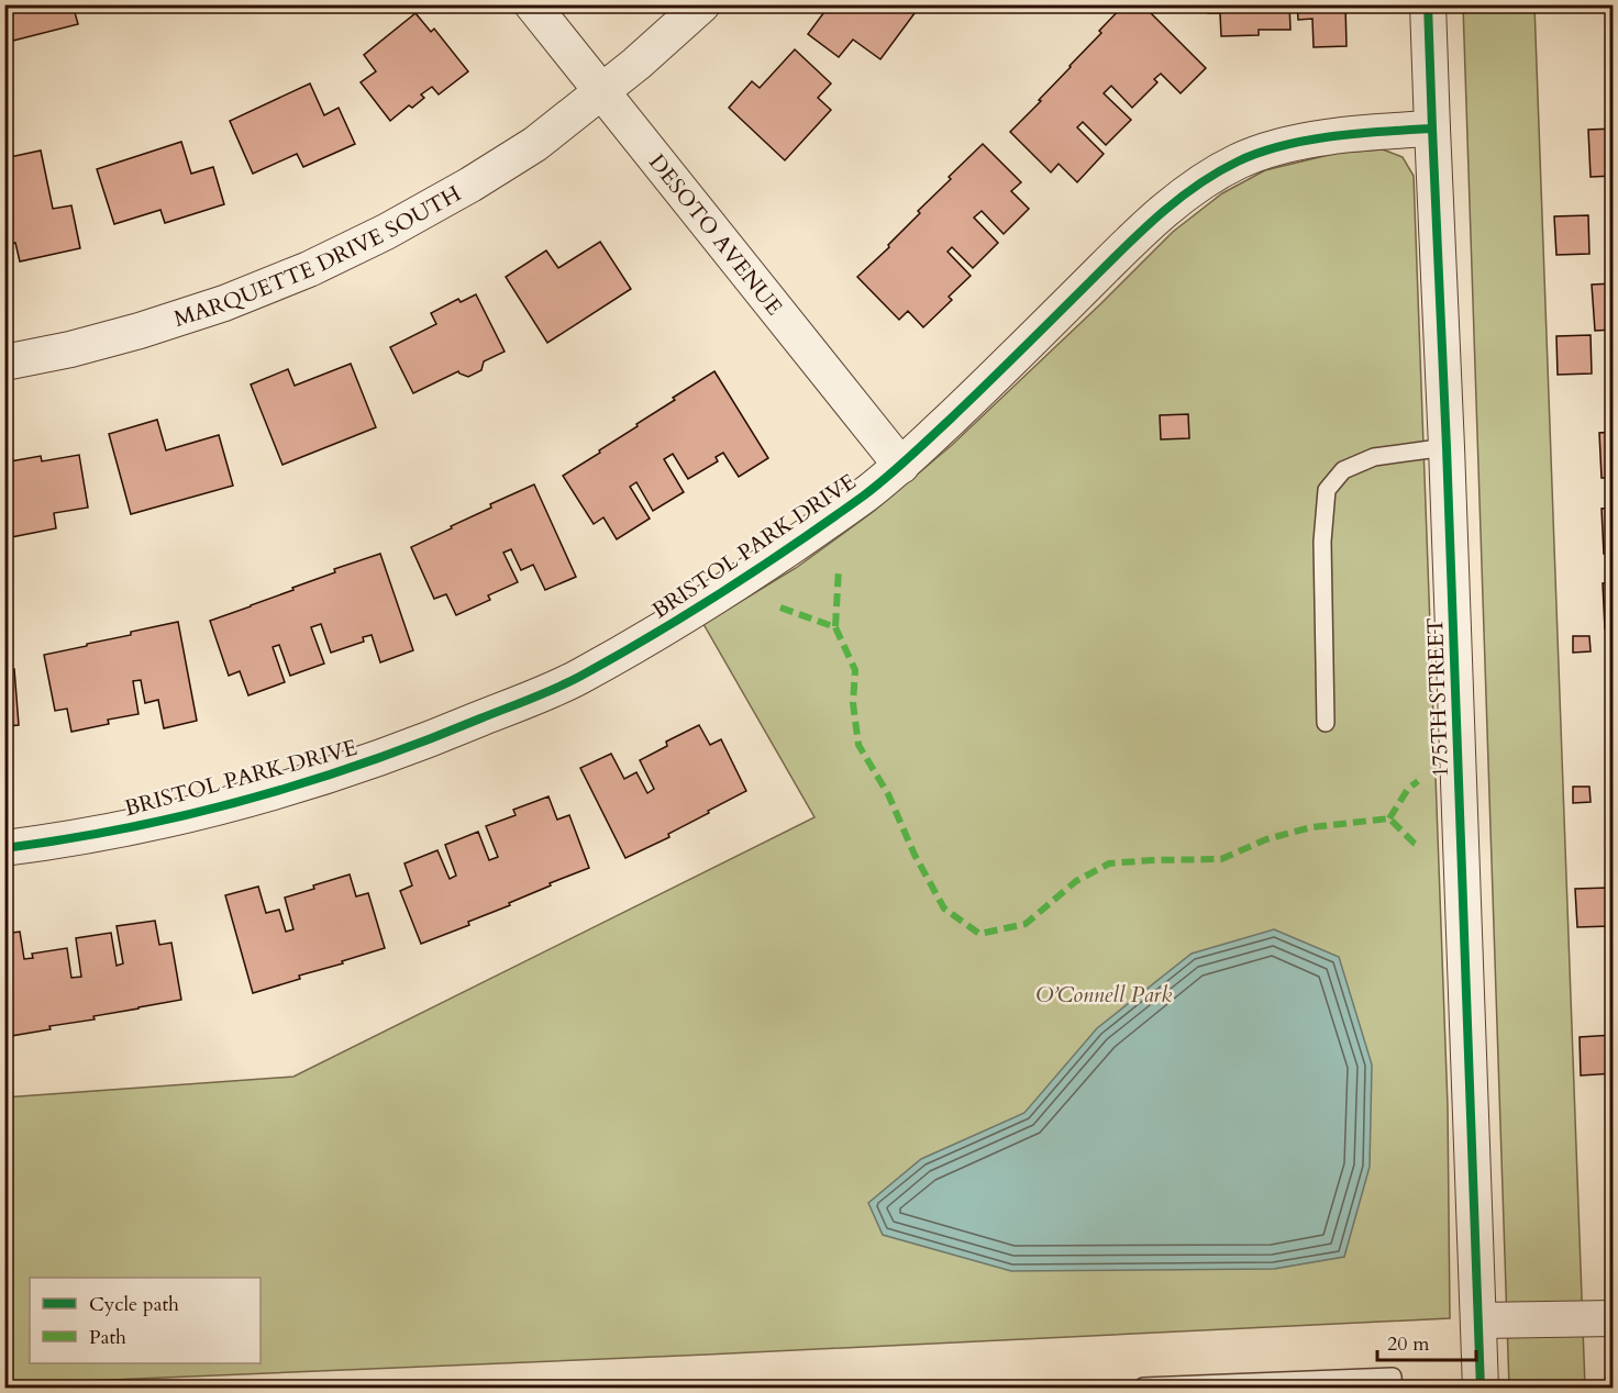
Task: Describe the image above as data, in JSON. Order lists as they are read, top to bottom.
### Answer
{
  "streets": {
    "street": [
      "DESOTO AVENUE",
      "MARQUETTE DRIVE SOUTH",
      "BRISTOL PARK DRIVE",
      "175TH STREET"
    ]
  },
  "crossings": [
    ["DESOTO AVENUE", "MARQUETTE DRIVE SOUTH"],
    ["DESOTO AVENUE", "BRISTOL PARK DRIVE"],
    ["BRISTOL PARK DRIVE", "175TH STREET"]
  ],
  "parks": ["O’Connell Park"],
  "legend": ["Cycle path", "Path"],
  "scale_bar": "20 m"
}
